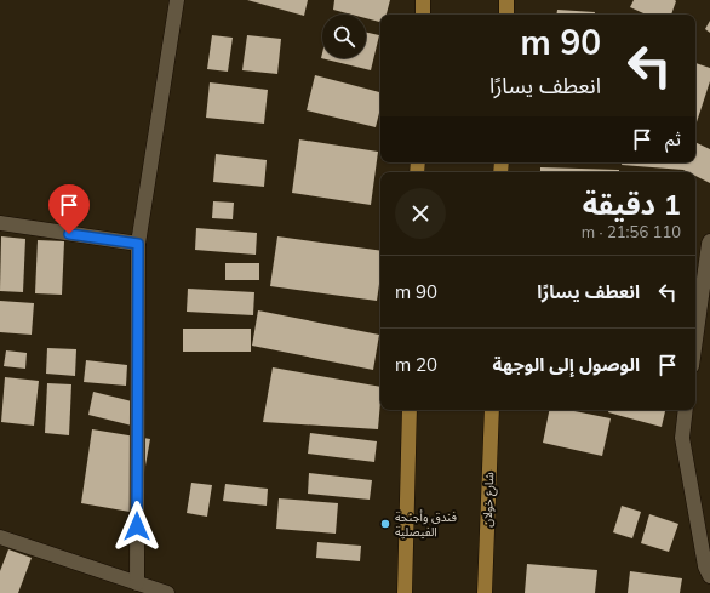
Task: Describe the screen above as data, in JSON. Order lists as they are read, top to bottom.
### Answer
{
  "streets": {
    "main road": ["شارع خولان"]
  },
  "places": ["فندق وأجنحة الفيصلية"],
  "page": {
    "turn": ["90 m", "انعطف يسارًا"],
    "then": "ثم",
    "heading": ["1 دقيقة", "110 m · 21:56"],
    "list": [
      {
        "name": "انعطف يسارًا",
        "value": "90 m"
      },
      {
        "name": "الوصول إلى الوجهة",
        "value": "20 m"
      }
    ]
  }
}
